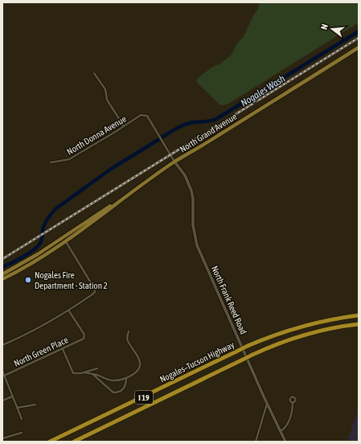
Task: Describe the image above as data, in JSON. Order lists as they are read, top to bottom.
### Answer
{
  "streets": {
    "highway": ["Nogales–Tucson Highway", "I 19"],
    "main road": ["North Grand Avenue"],
    "street": ["North Donna Avenue", "North Frank Reed Road", "North Green Place"]
  },
  "crossings": [
    ["North Grand Avenue", "North Donna Avenue"],
    ["North Grand Avenue", "North Frank Reed Road"],
    ["North Donna Avenue", "North Frank Reed Road"]
  ],
  "water": ["Nogales Wash"],
  "places": ["Nogales Fire Department - Station 2"],
  "north": "left"
}
